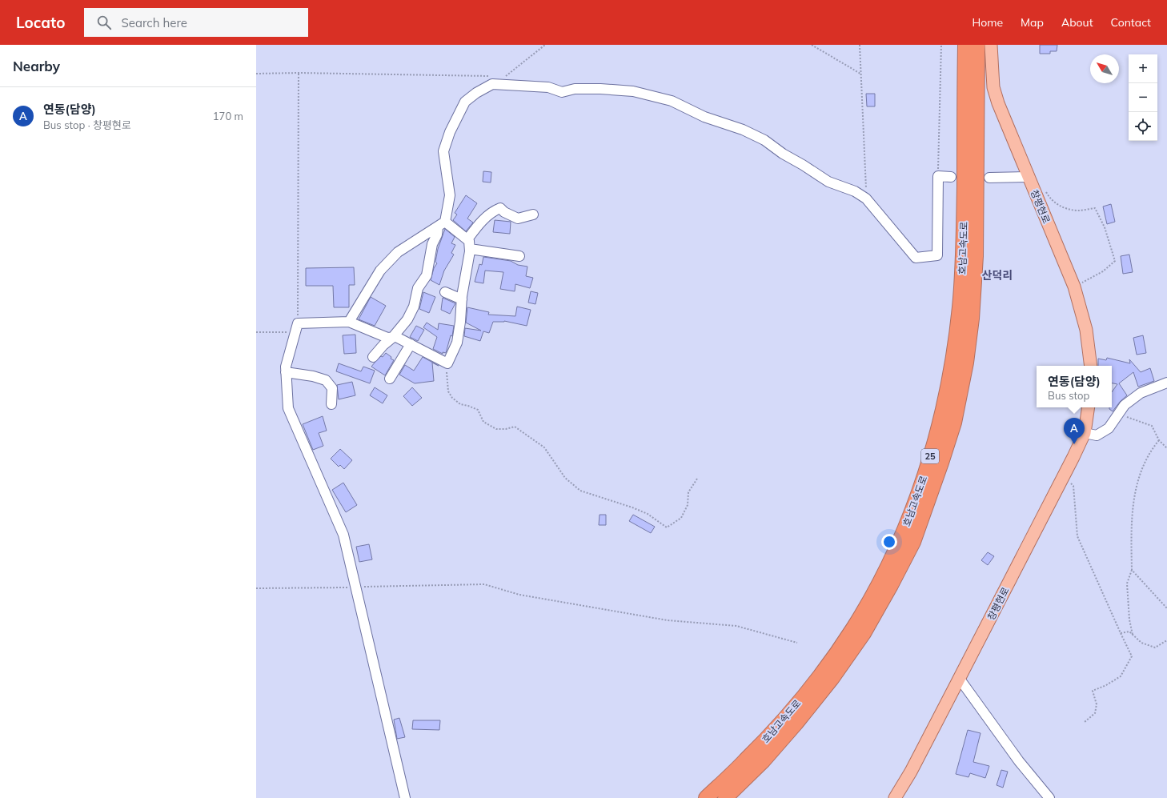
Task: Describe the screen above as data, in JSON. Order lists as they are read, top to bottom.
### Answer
{
  "streets": {
    "highway": ["호남고속도로", "25"],
    "main road": ["창평현로"]
  },
  "districts": ["산덕리"],
  "north": "top left",
  "page": {
    "header": "Locato",
    "search": "Search here",
    "nav": [
      "Home",
      "Map",
      "About",
      "Contact"
    ],
    "heading": "Nearby",
    "map_buttons": ["+", "−"],
    "list": [
      {
        "mark": "A",
        "name": "연동(담양)",
        "note": "Bus stop · 창평현로",
        "value": "170 m"
      }
    ],
    "popup": ["연동(담양)", "Bus stop"],
    "pins": "A"
  }
}
